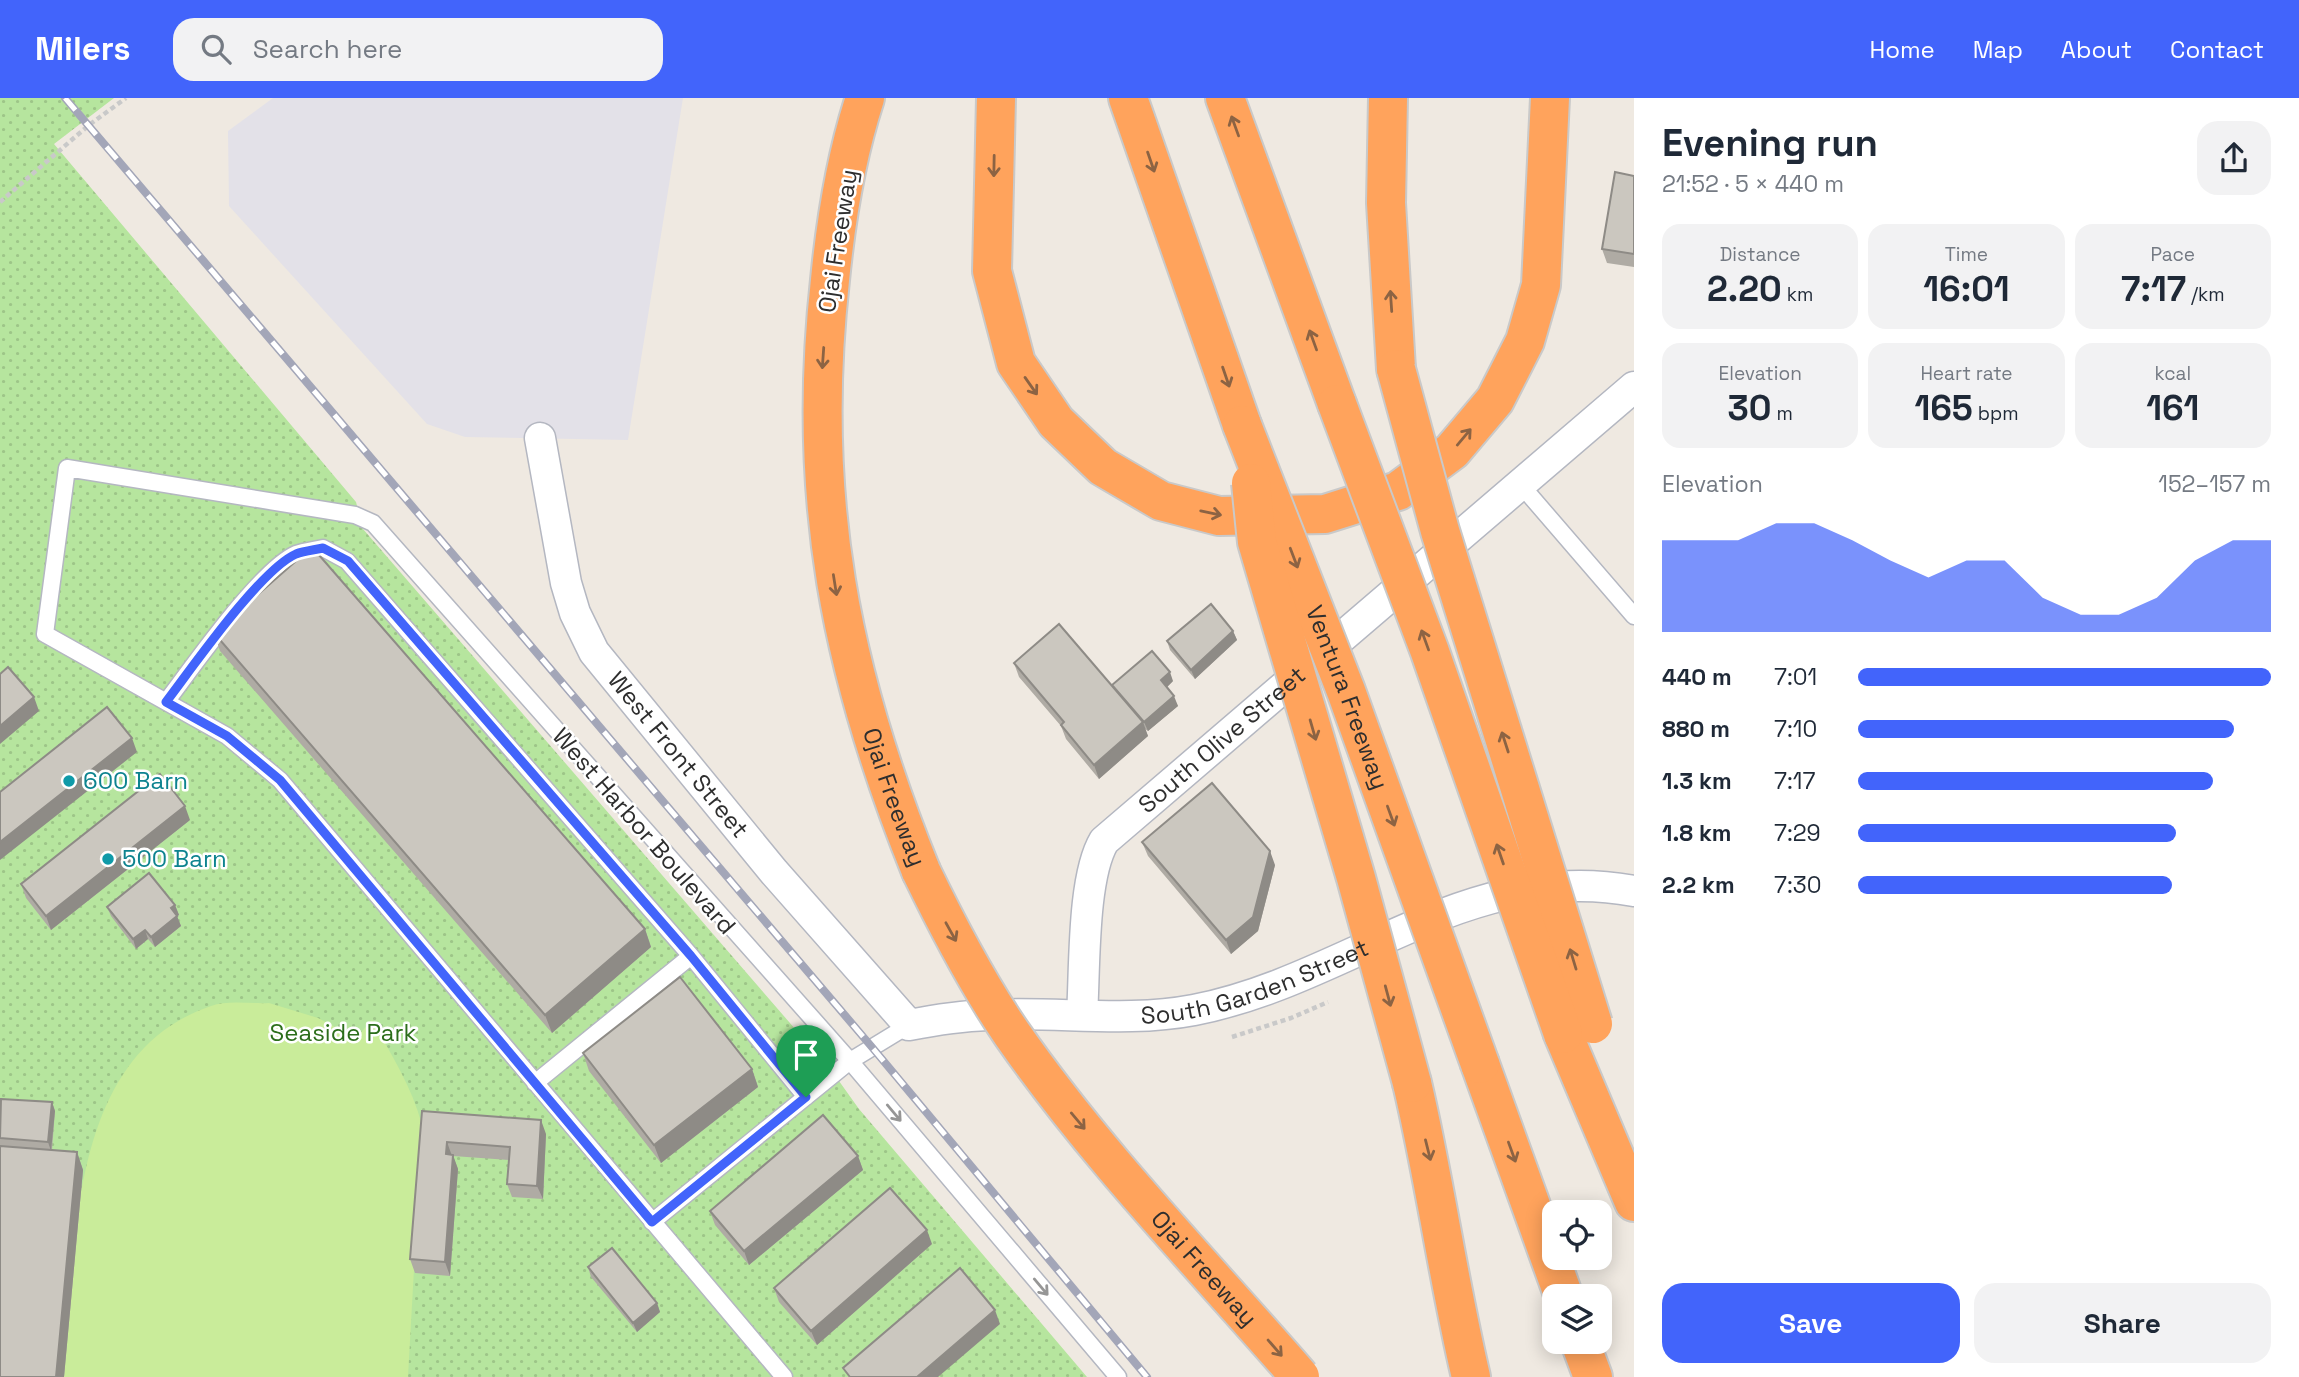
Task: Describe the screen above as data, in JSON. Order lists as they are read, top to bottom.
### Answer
{
  "streets": {
    "highway": ["Ojai Freeway", "Ventura Freeway"],
    "street": ["South Olive Street", "West Front Street", "South Garden Street"],
    "lane": ["West Harbor Boulevard"]
  },
  "crossings": [
    ["South Olive Street", "South Garden Street"],
    ["West Front Street", "South Garden Street"],
    ["West Harbor Boulevard", "South Garden Street"]
  ],
  "one_way": ["Ojai Freeway"],
  "parks": ["Seaside Park"],
  "places": ["600 Barn", "500 Barn"],
  "page": {
    "header": "Milers",
    "search": "Search here",
    "nav": [
      "Home",
      "Map",
      "About",
      "Contact"
    ],
    "heading": ["Evening run", "21:52 · 5 × 440 m"],
    "stats": [
      ["Distance", "2.20 km"],
      ["Time", "16:01"],
      ["Pace", "7:17 /km"],
      ["Elevation", "30 m"],
      ["Heart rate", "165 bpm"],
      ["kcal", "161"]
    ],
    "chart": ["Elevation", "152–157 m"],
    "list": [
      {
        "name": "440 m",
        "note": "7:01"
      },
      {
        "name": "880 m",
        "note": "7:10"
      },
      {
        "name": "1.3 km",
        "note": "7:17"
      },
      {
        "name": "1.8 km",
        "note": "7:29"
      },
      {
        "name": "2.2 km",
        "note": "7:30"
      }
    ],
    "buttons": ["Save", "Share"]
  }
}
